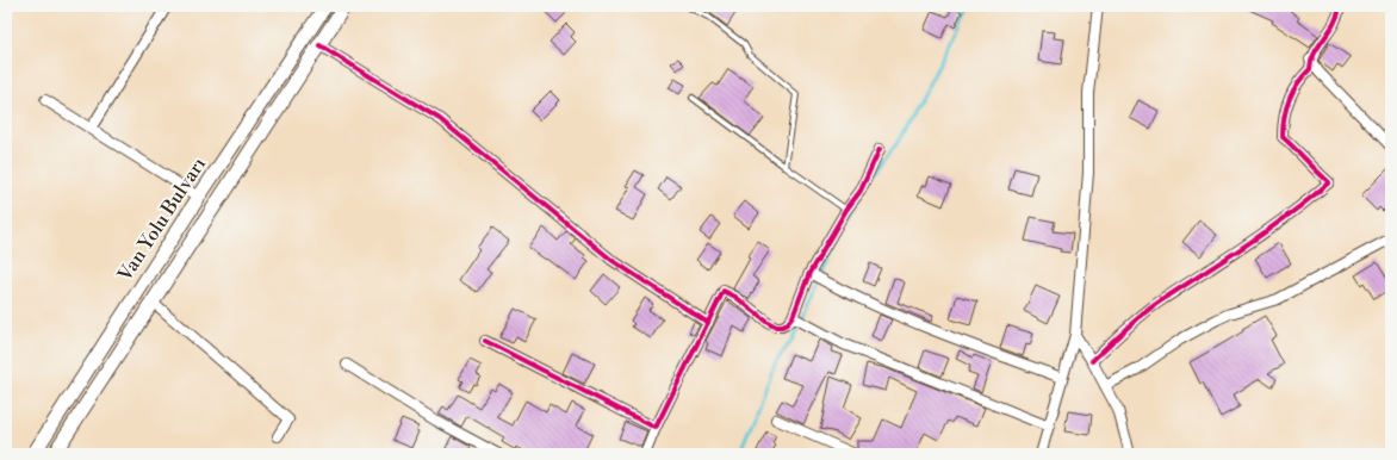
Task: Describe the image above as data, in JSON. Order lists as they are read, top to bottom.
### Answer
{
  "streets": {
    "main road": ["Van Yolu Bulvarı"]
  }
}
